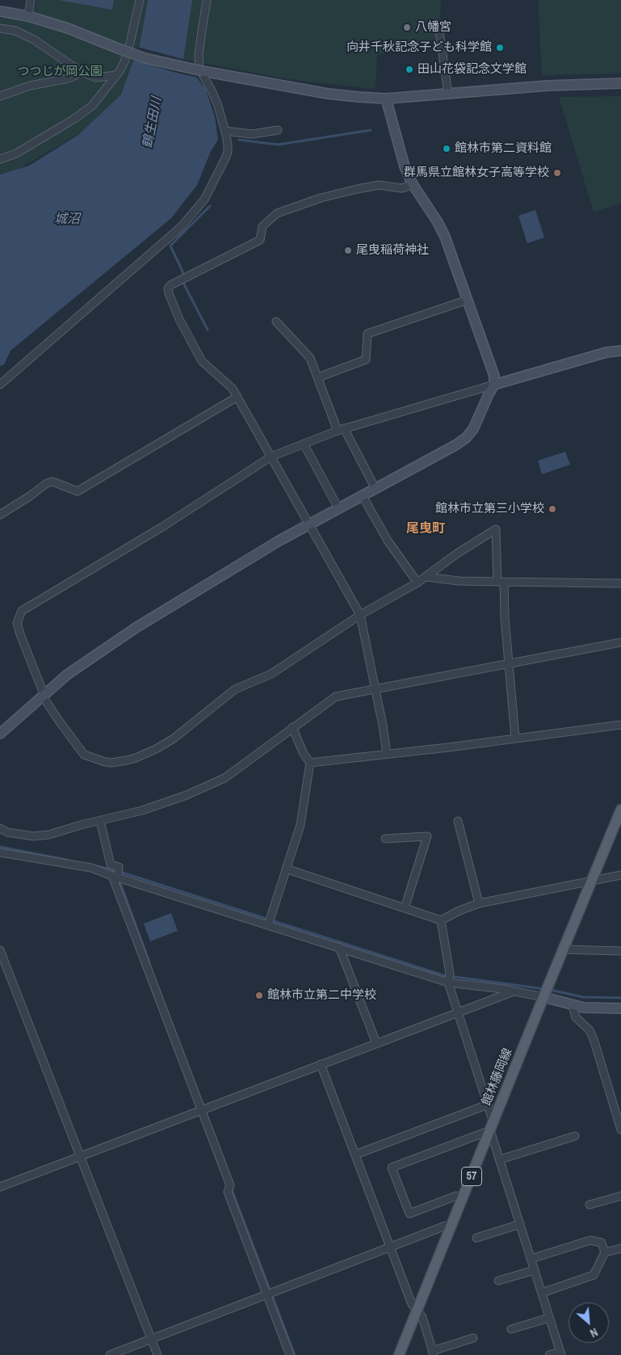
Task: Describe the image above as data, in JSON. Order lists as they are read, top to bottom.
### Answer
{
  "streets": {
    "main road": ["館林藤岡線", "57"]
  },
  "districts": ["尾曳町"],
  "water": ["鶴生田川", "城沼"],
  "parks": ["つつじが岡公園"],
  "places": [
    "八幡宮",
    "向井千秋記念子ども科学館",
    "田山花袋記念文学館",
    "館林市第二資料館",
    "群馬県立館林女子高等学校",
    "尾曳稲荷神社",
    "館林市立第三小学校",
    "館林市立第二中学校"
  ],
  "north": "bottom right"
}
